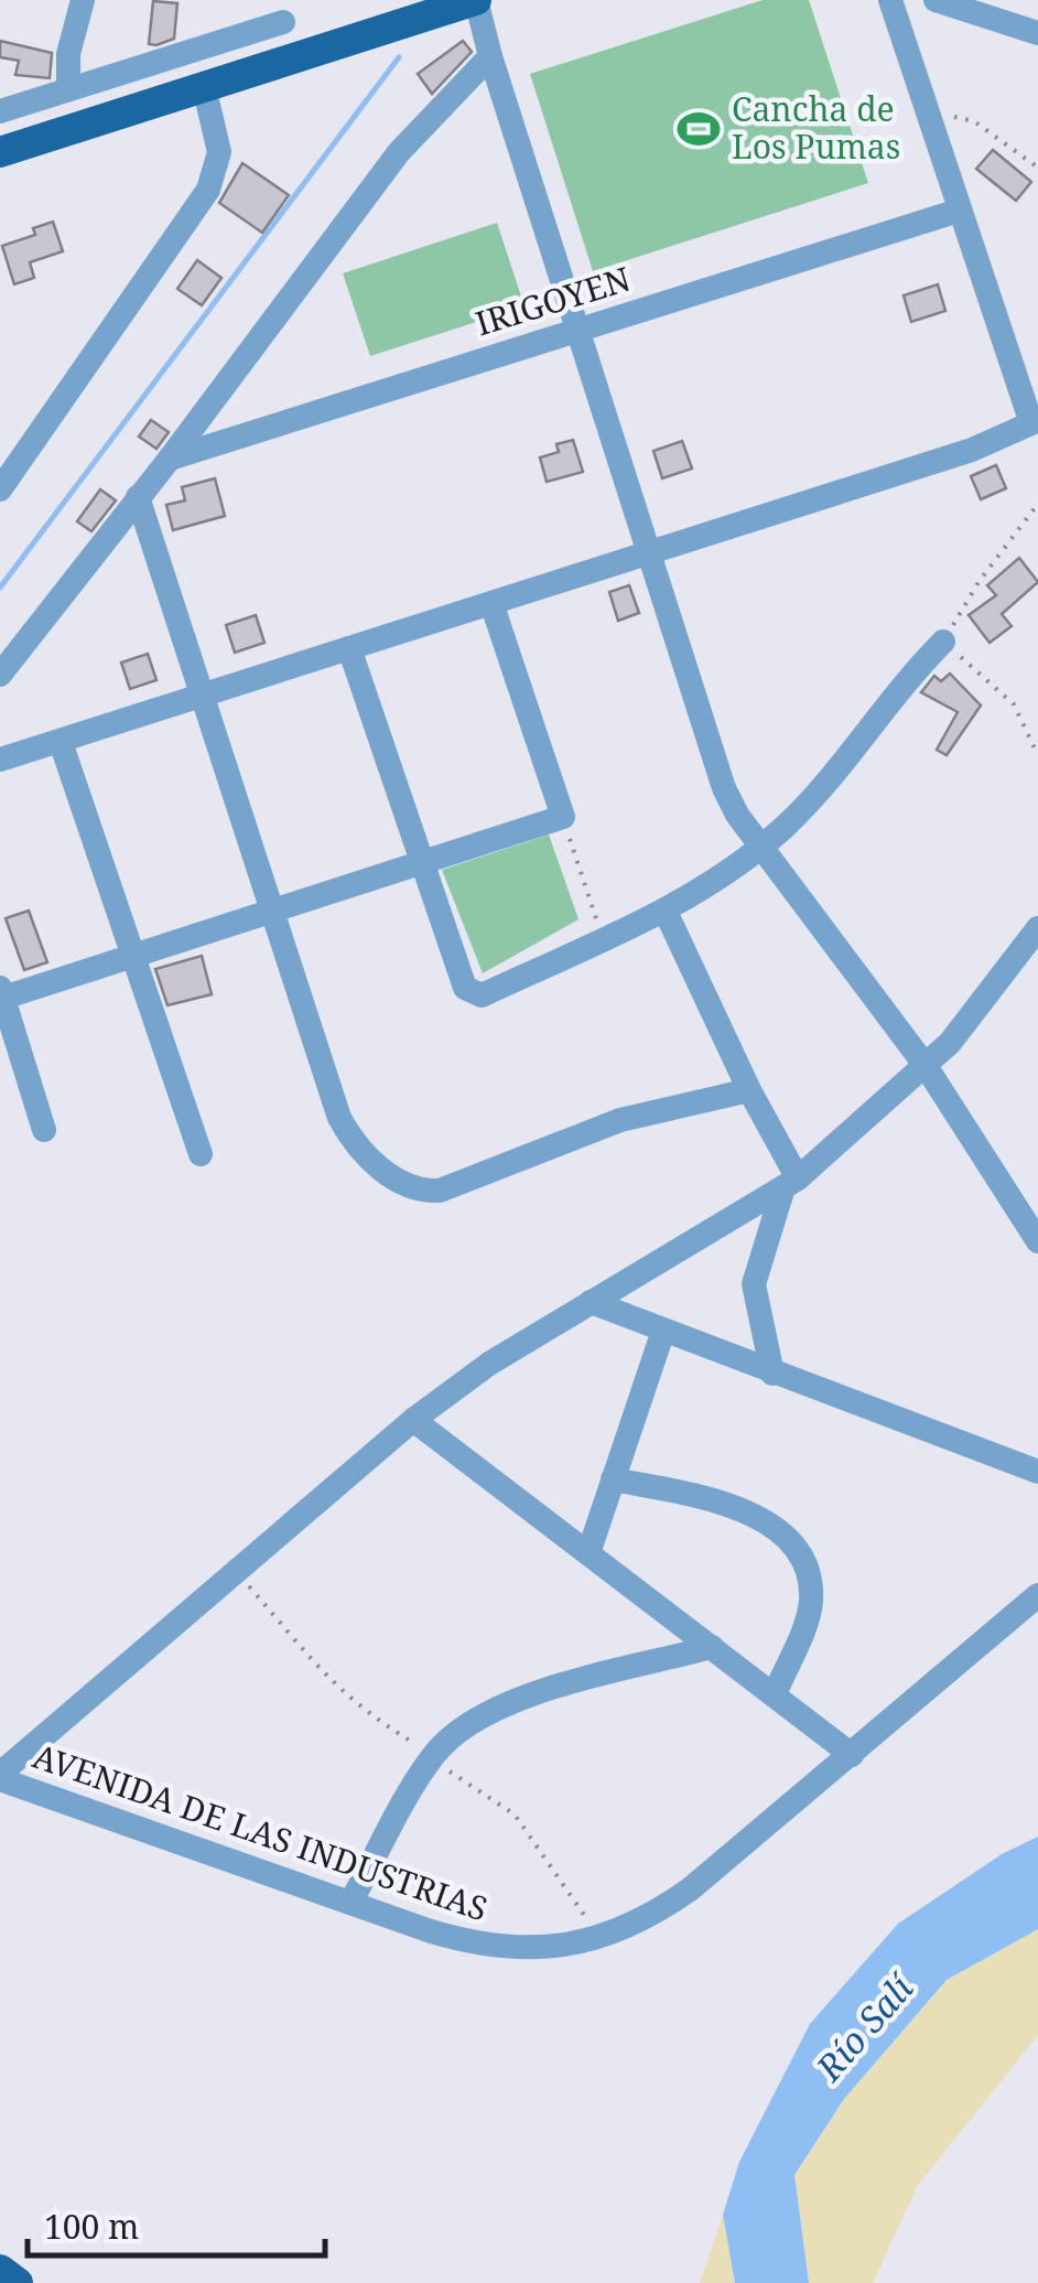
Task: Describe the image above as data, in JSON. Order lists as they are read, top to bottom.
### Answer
{
  "streets": {
    "street": ["IRIGOYEN", "AVENIDA DE LAS INDUSTRIAS"]
  },
  "water": ["Río Salí"],
  "places": {
    "sports": ["Cancha de Los Pumas"]
  },
  "scale_bar": "100 m"
}
